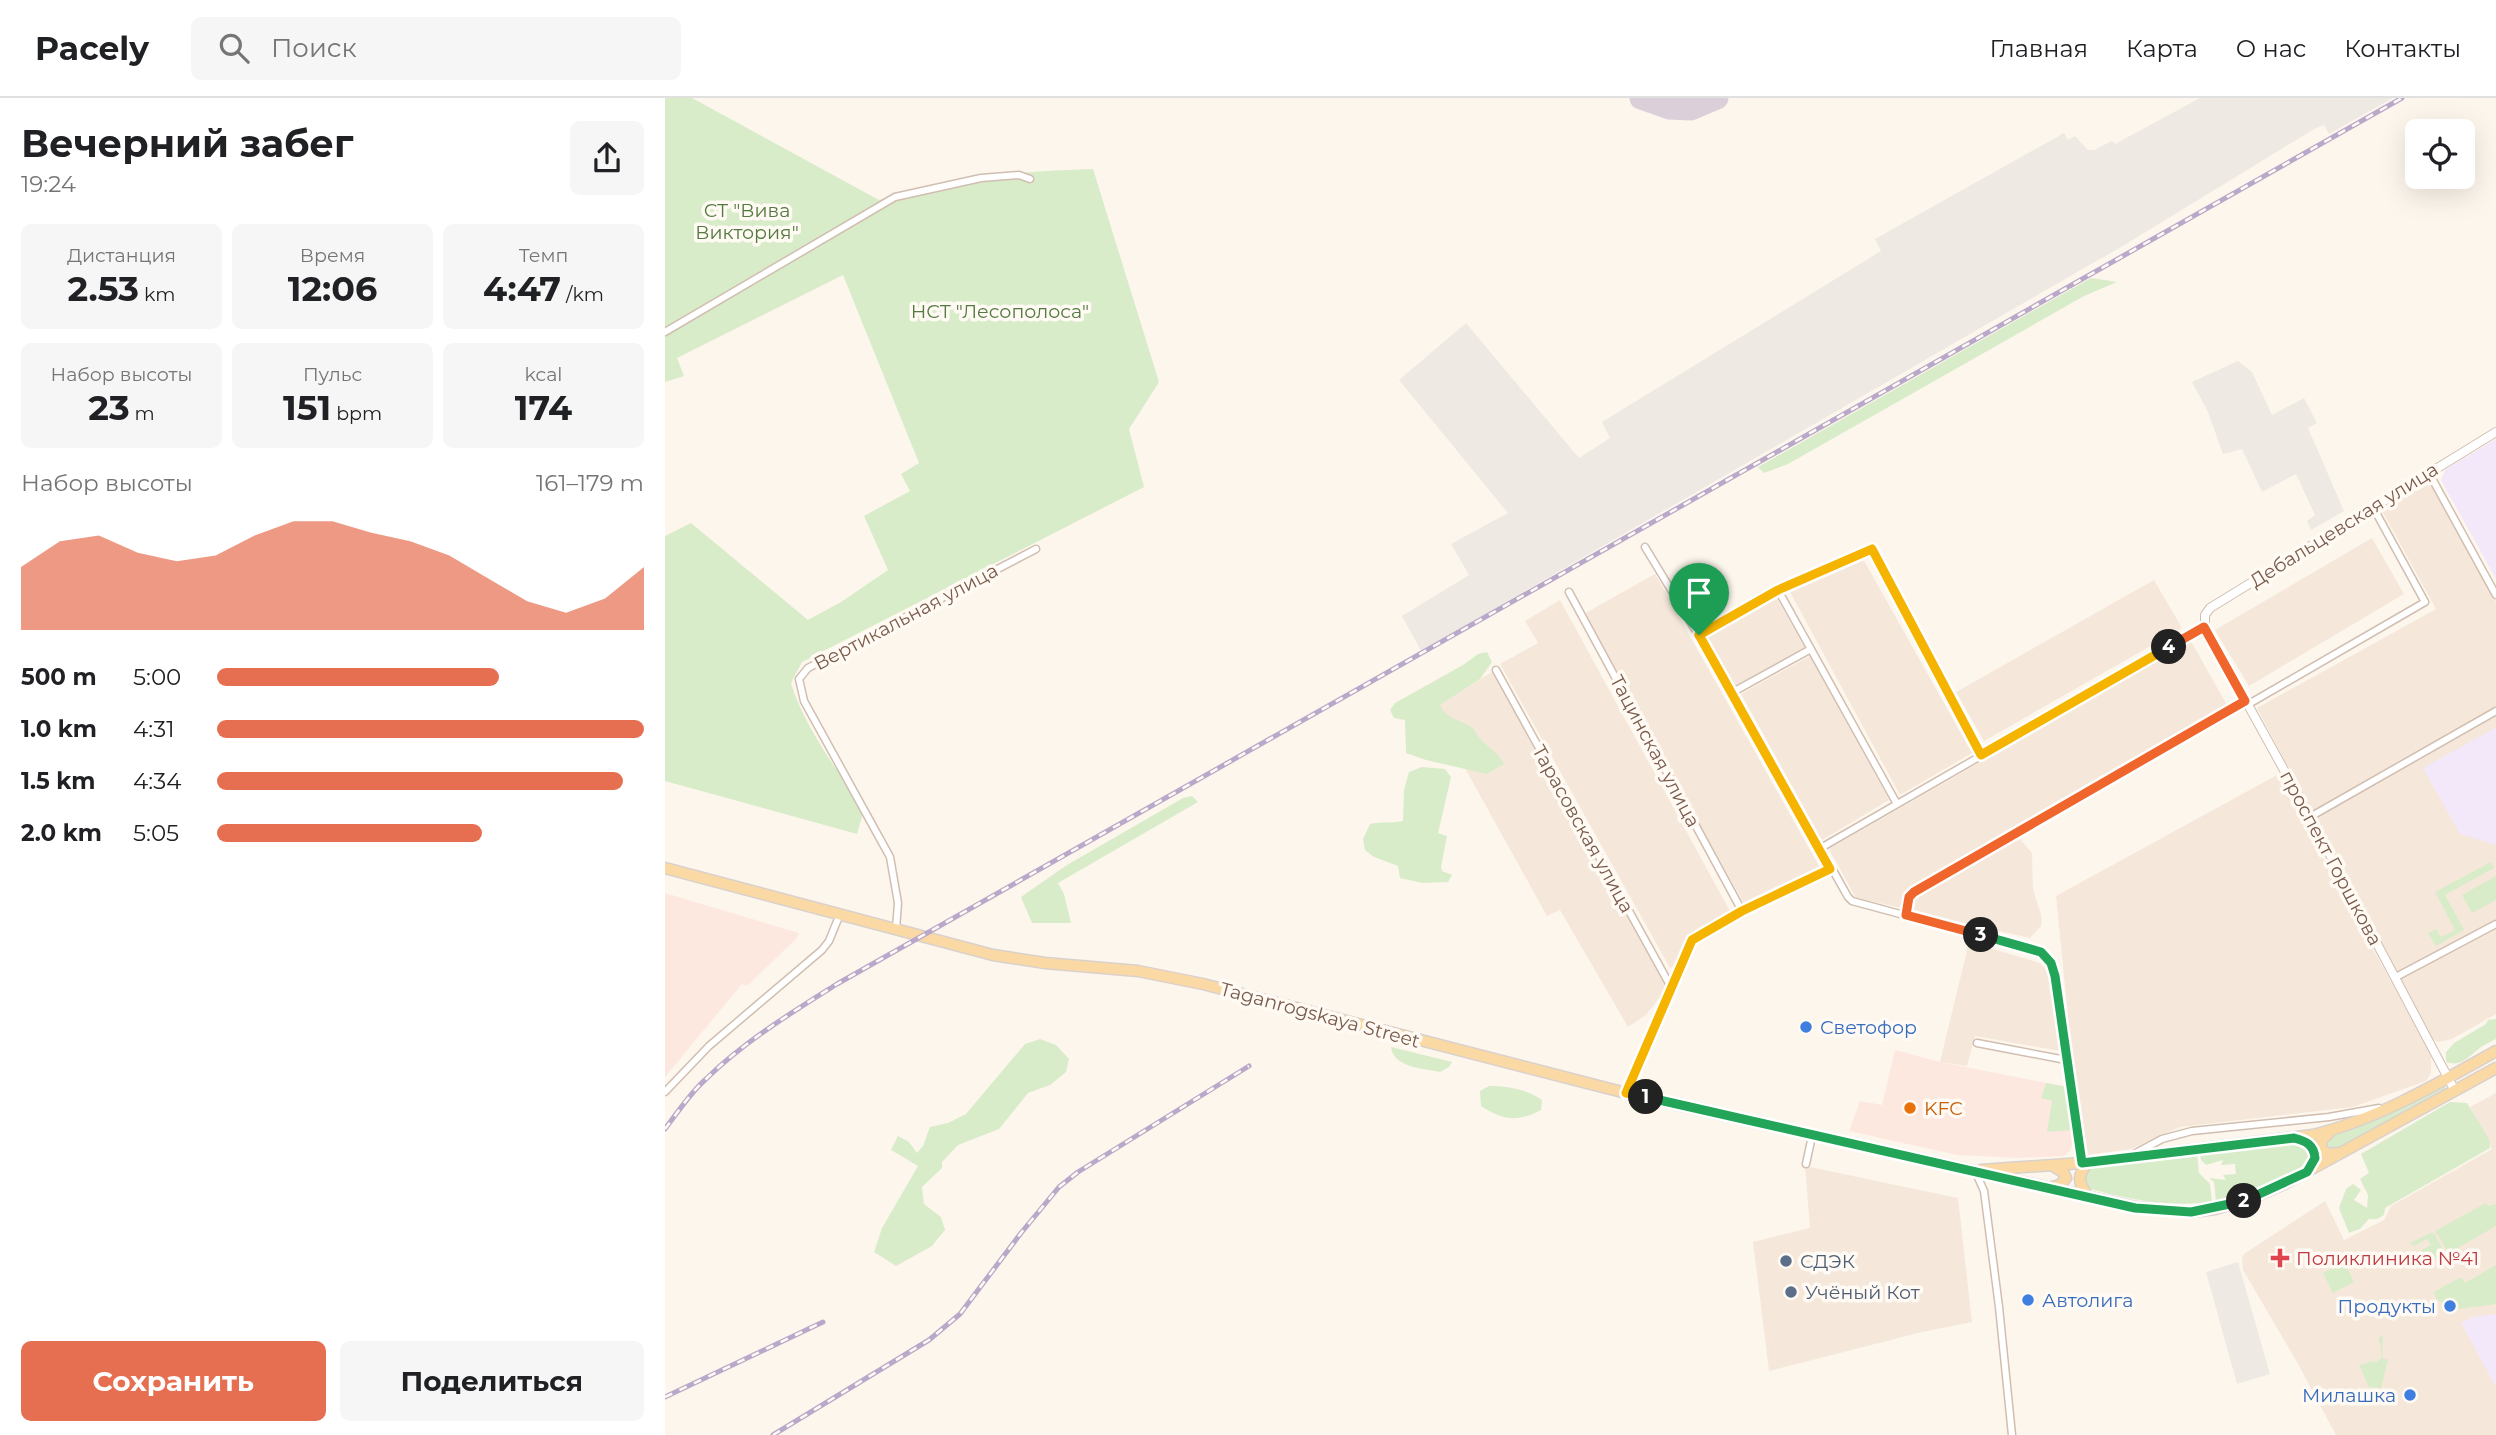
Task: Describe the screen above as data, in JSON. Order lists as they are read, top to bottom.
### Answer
{
  "streets": {
    "main road": ["Taganrogskaya Street"],
    "street": [
      "Дебальцевская улица",
      "Вертикальная улица",
      "Тацинская улица",
      "Тарасовская улица",
      "проспект Горшкова"
    ]
  },
  "crossings": [
    ["Дебальцевская улица", "проспект Горшкова"],
    ["Вертикальная улица", "Taganrogskaya Street"],
    ["проспект Горшкова", "Taganrogskaya Street"]
  ],
  "parks": ["СТ \"Вива Виктория\"", "НСТ \"Лесополоса\""],
  "places": {
    "other": [
      "Светофор",
      "KFC",
      "СДЭК",
      "Учёный Кот",
      "Автолига",
      "Продукты",
      "Милашка"
    ],
    "health": ["Поликлиника №41"]
  },
  "page": {
    "header": "Pacely",
    "search": "Поиск",
    "nav": [
      "Главная",
      "Карта",
      "О нас",
      "Контакты"
    ],
    "heading": ["Вечерний забег", "19:24"],
    "stats": [
      ["Дистанция", "2.53 km"],
      ["Время", "12:06"],
      ["Темп", "4:47 /km"],
      ["Набор высоты", "23 m"],
      ["Пульс", "151 bpm"],
      ["kcal", "174"]
    ],
    "chart": ["Набор высоты", "161–179 m"],
    "pins": [
      "4",
      "3",
      "1",
      "2"
    ],
    "list": [
      {
        "name": "500 m",
        "note": "5:00"
      },
      {
        "name": "1.0 km",
        "note": "4:31"
      },
      {
        "name": "1.5 km",
        "note": "4:34"
      },
      {
        "name": "2.0 km",
        "note": "5:05"
      }
    ],
    "buttons": ["Сохранить", "Поделиться"]
  }
}
